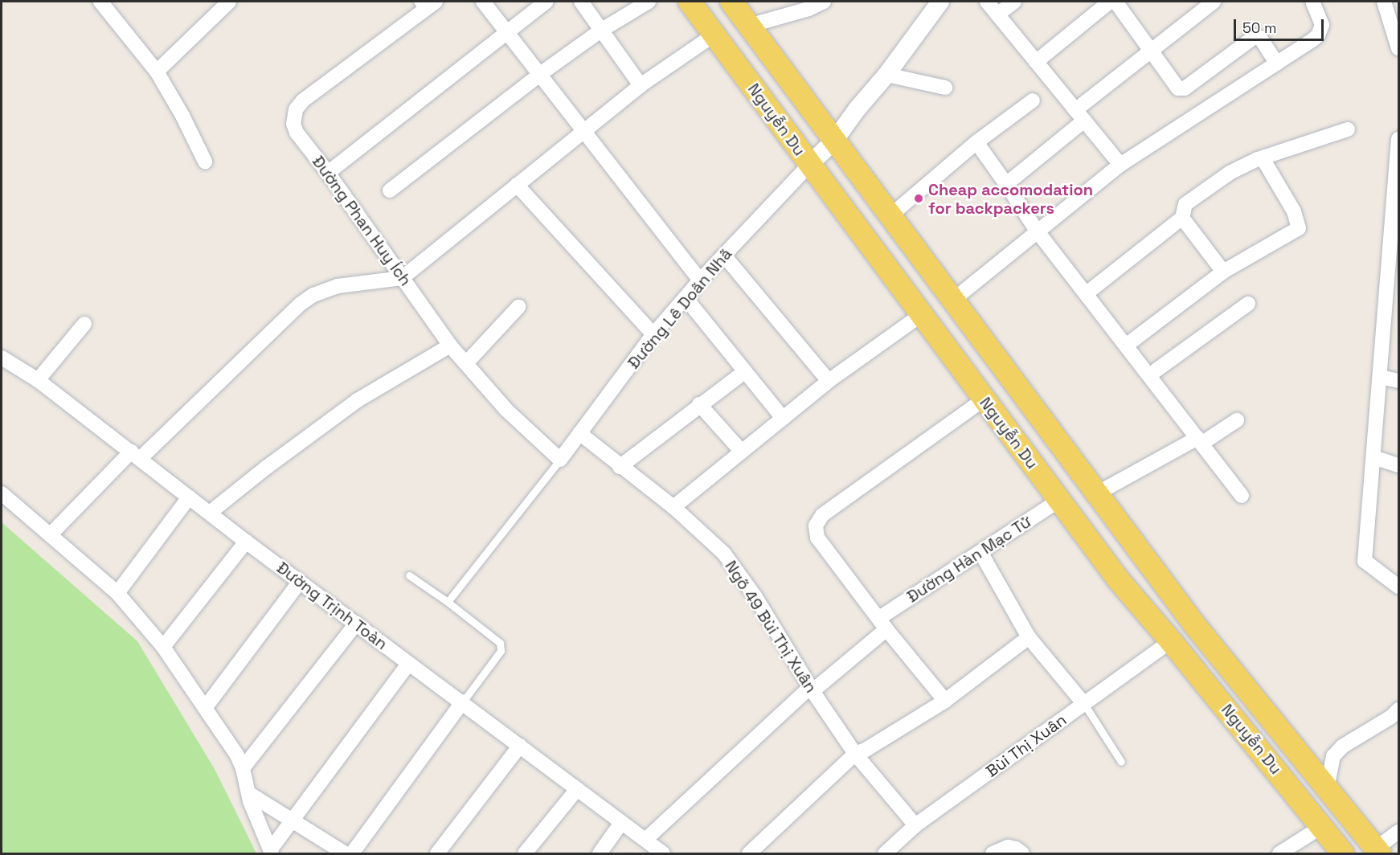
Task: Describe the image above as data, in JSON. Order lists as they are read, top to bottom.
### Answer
{
  "streets": {
    "main road": ["Nguyễn Du"],
    "street": [
      "Đường Phan Huy Ích",
      "Đường Lê Doãn Nhã",
      "Đường Hàn Mạc Tử",
      "Đường Trịnh Toàn",
      "Ngõ 49 Bùi Thị Xuân",
      "Bùi Thị Xuân"
    ]
  },
  "crossings": [
    ["Nguyễn Du", "Đường Lê Doãn Nhã"],
    ["Nguyễn Du", "Đường Hàn Mạc Tử"],
    ["Nguyễn Du", "Bùi Thị Xuân"],
    ["Đường Phan Huy Ích", "Đường Lê Doãn Nhã"],
    ["Đường Lê Doãn Nhã", "Ngõ 49 Bùi Thị Xuân"],
    ["Đường Hàn Mạc Tử", "Đường Trịnh Toàn"],
    ["Đường Hàn Mạc Tử", "Ngõ 49 Bùi Thị Xuân"],
    ["Ngõ 49 Bùi Thị Xuân", "Bùi Thị Xuân"]
  ],
  "places": ["Cheap accomodation for backpackers"],
  "scale_bar": "50 m"
}
